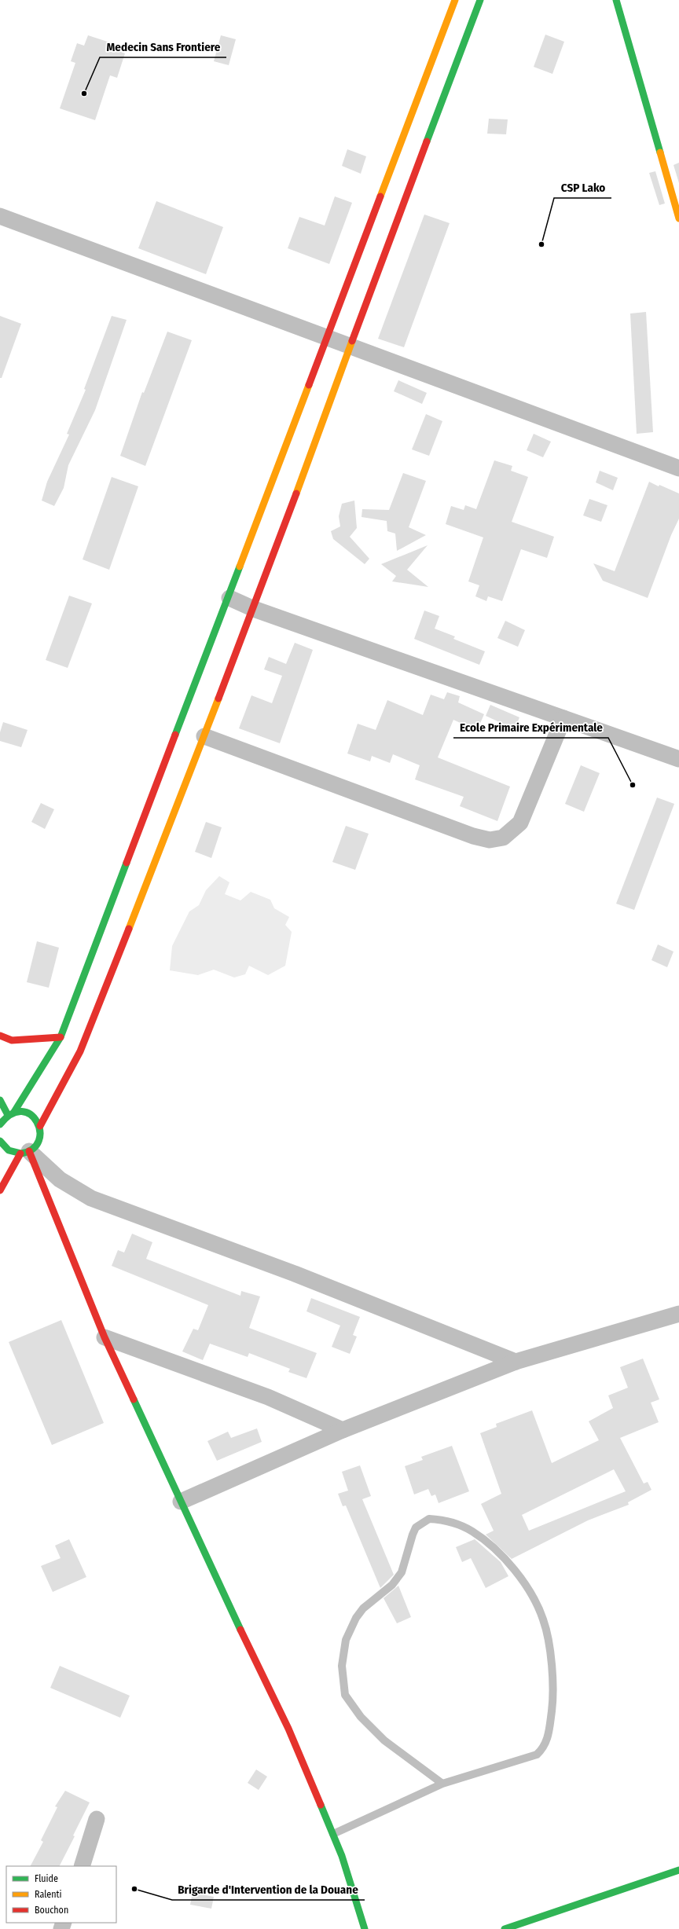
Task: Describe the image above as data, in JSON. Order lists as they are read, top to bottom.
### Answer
{
  "places": [
    "Medecin Sans Frontiere",
    "CSP Lako",
    "Ecole Primaire Expérimentale",
    "Brigarde d'Intervention de la Douane"
  ],
  "legend": ["Fluide", "Ralenti", "Bouchon"]
}
